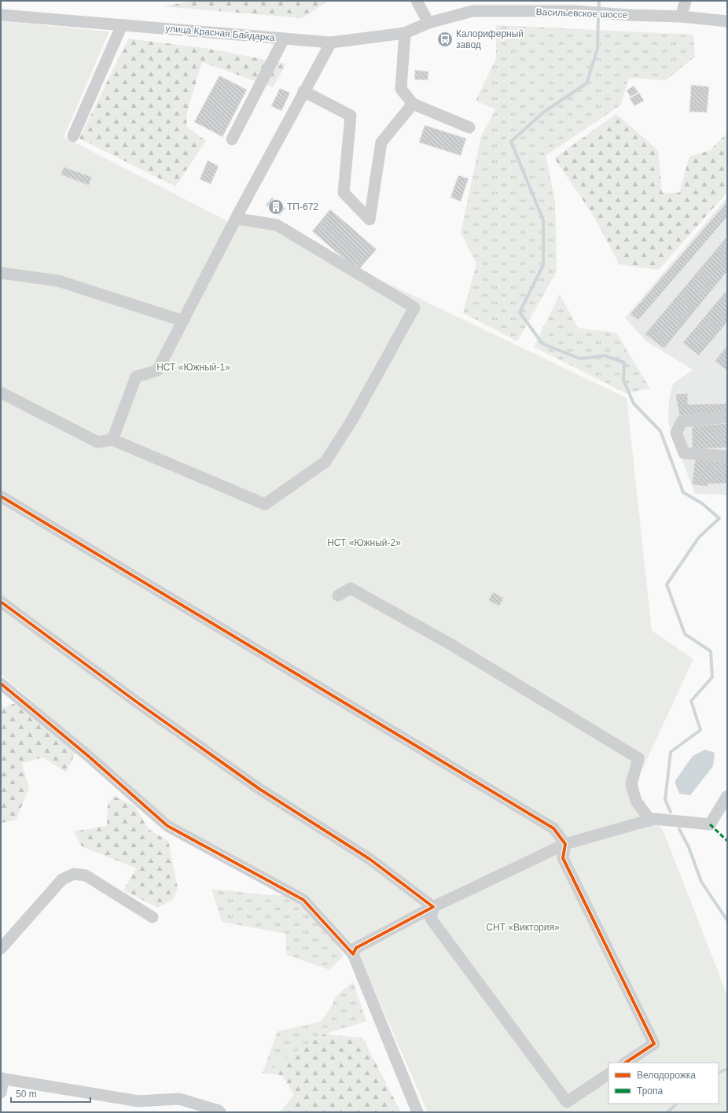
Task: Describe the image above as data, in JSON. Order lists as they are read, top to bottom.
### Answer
{
  "streets": {
    "street": ["Васильевское шоссе", "улица Красная Байдарка"]
  },
  "crossings": [
    ["Васильевское шоссе", "улица Красная Байдарка"]
  ],
  "parks": ["НСТ «Южный-1»", "НСТ «Южный-2»", "СНТ «Виктория»"],
  "places": {
    "bus stop": ["Калориферный завод"],
    "building": ["ТП-672"]
  },
  "legend": ["Велодорожка", "Тропа"],
  "scale_bar": "50 m"
}
